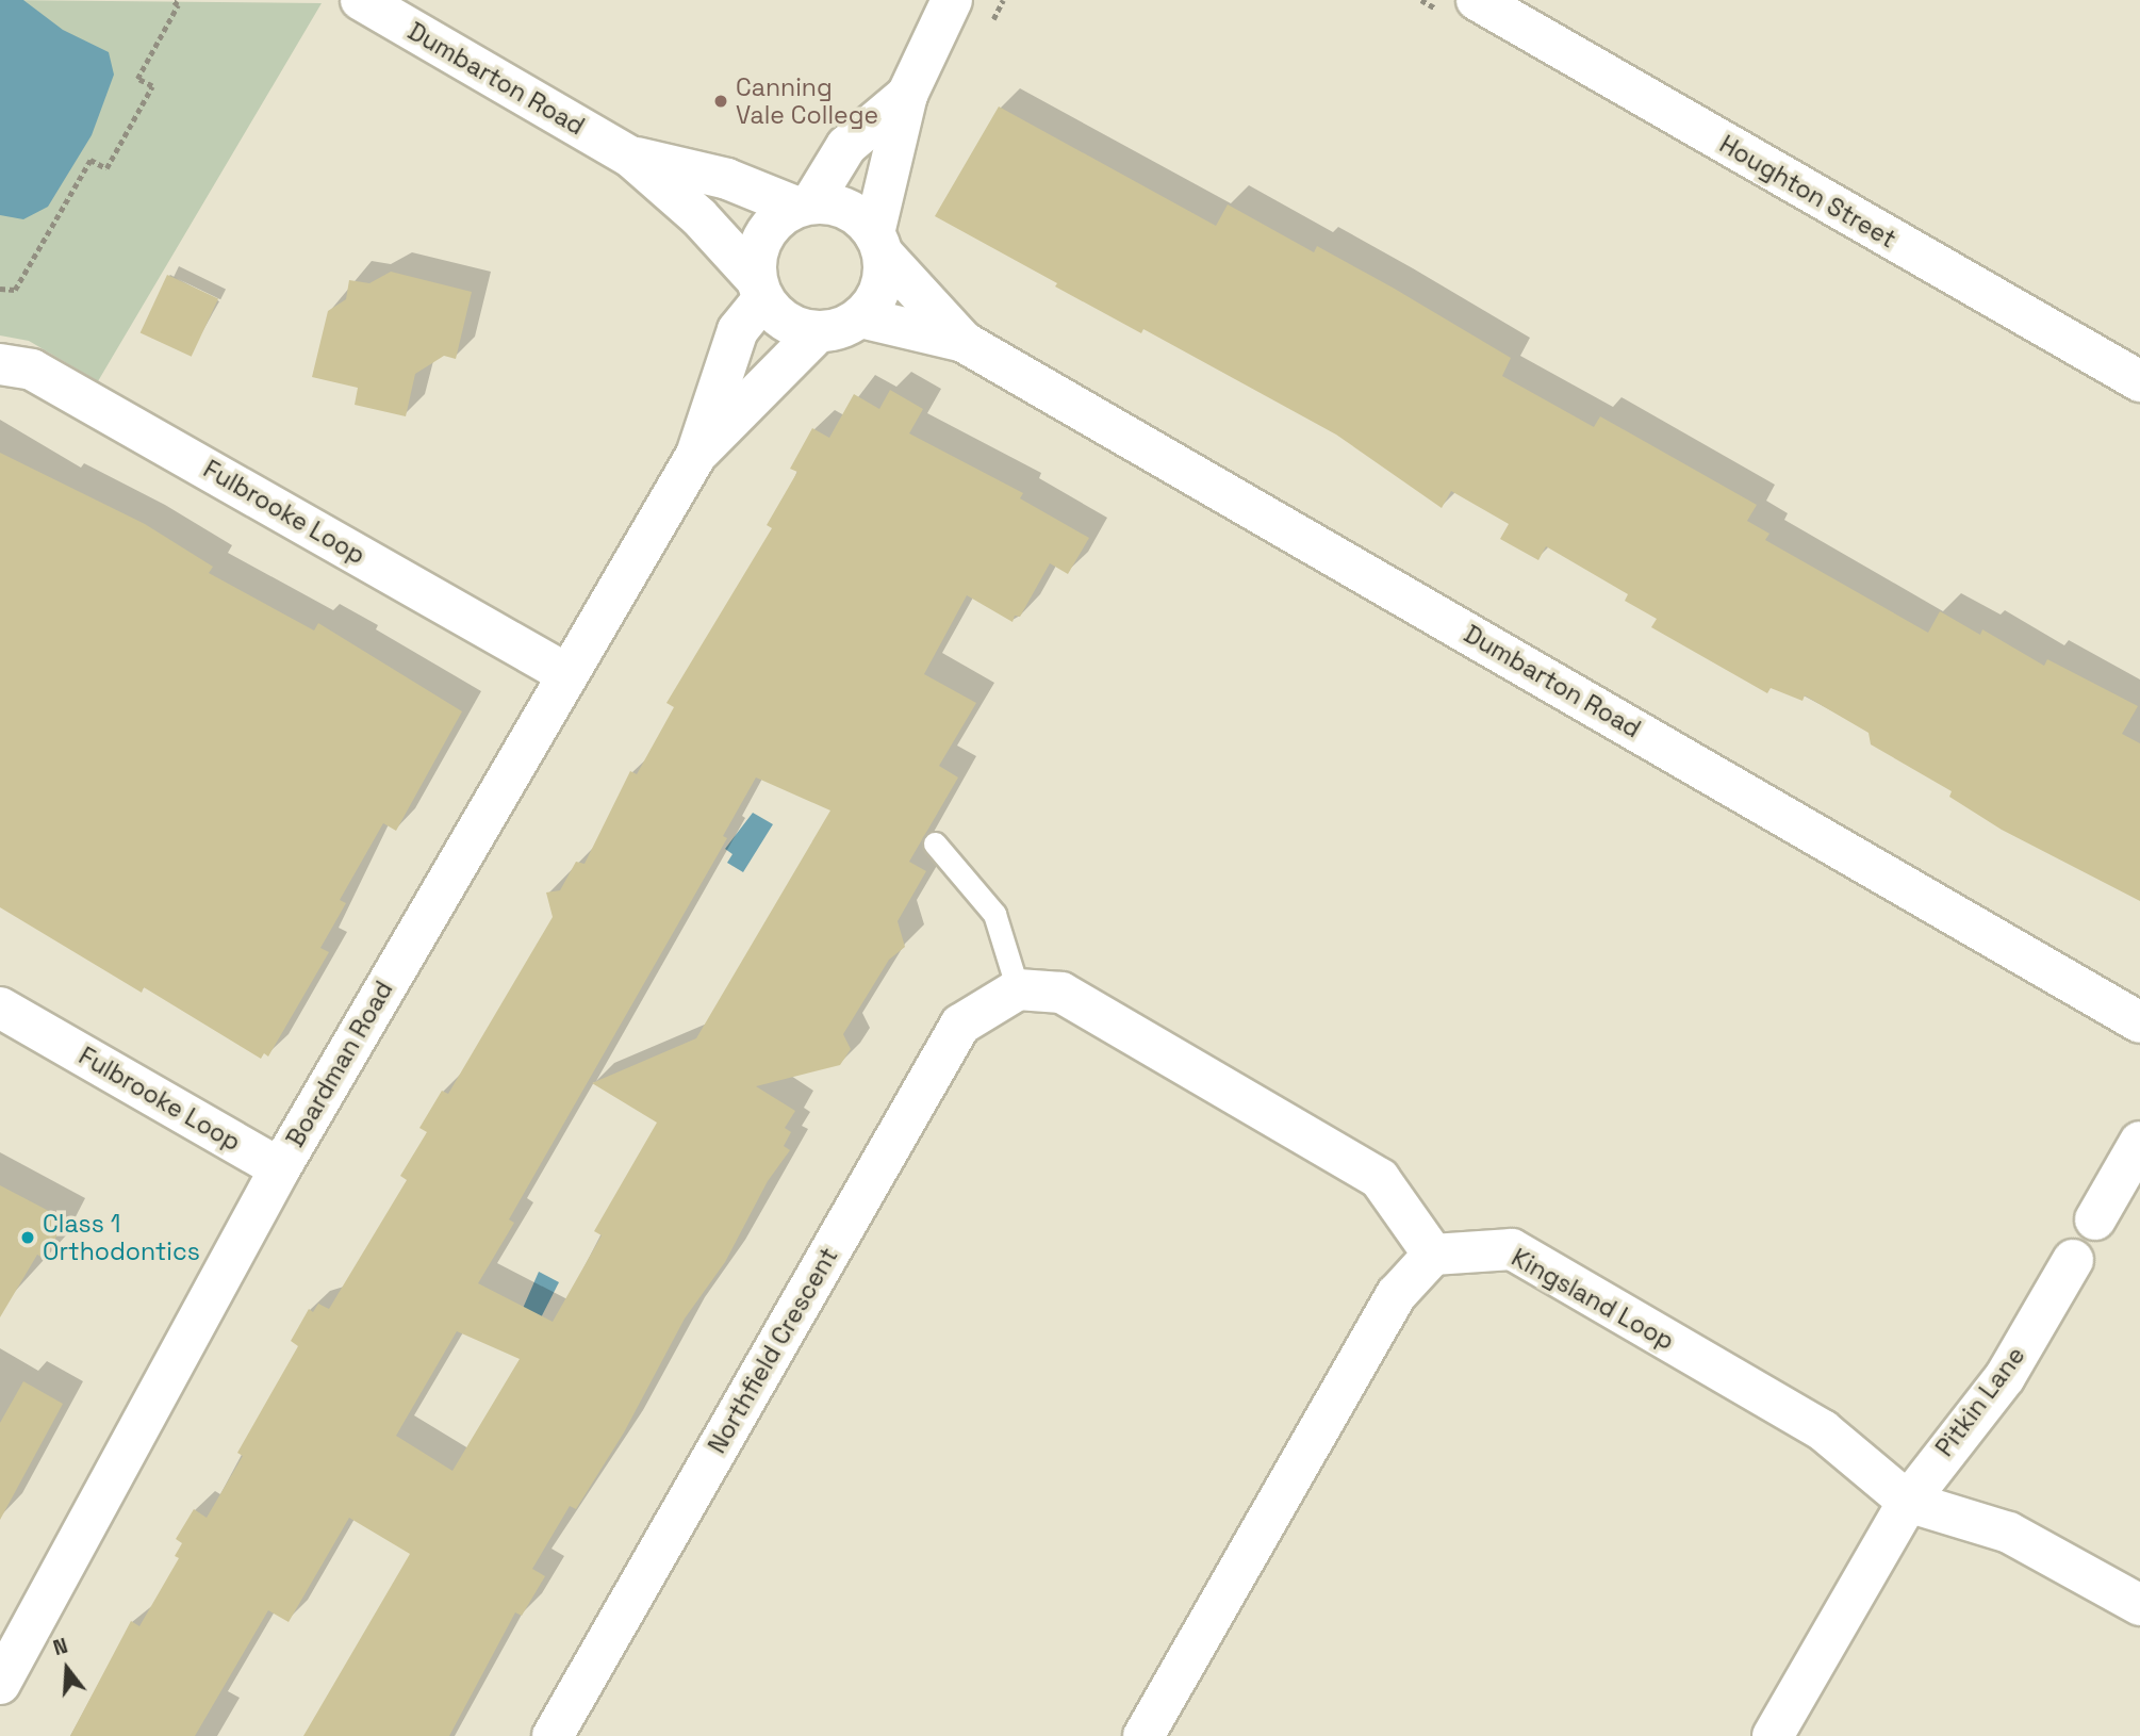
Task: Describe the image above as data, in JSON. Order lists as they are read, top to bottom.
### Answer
{
  "streets": {
    "street": [
      "Dumbarton Road",
      "Houghton Street",
      "Fulbrooke Loop",
      "Boardman Road",
      "Kingsland Loop",
      "Northfield Crescent",
      "Pitkin Lane"
    ]
  },
  "crossings": [
    ["Dumbarton Road", "Boardman Road"],
    ["Fulbrooke Loop", "Boardman Road"],
    ["Kingsland Loop", "Pitkin Lane"]
  ],
  "places": ["Canning Vale College", "Class 1 Orthodontics"],
  "north": "top"
}
